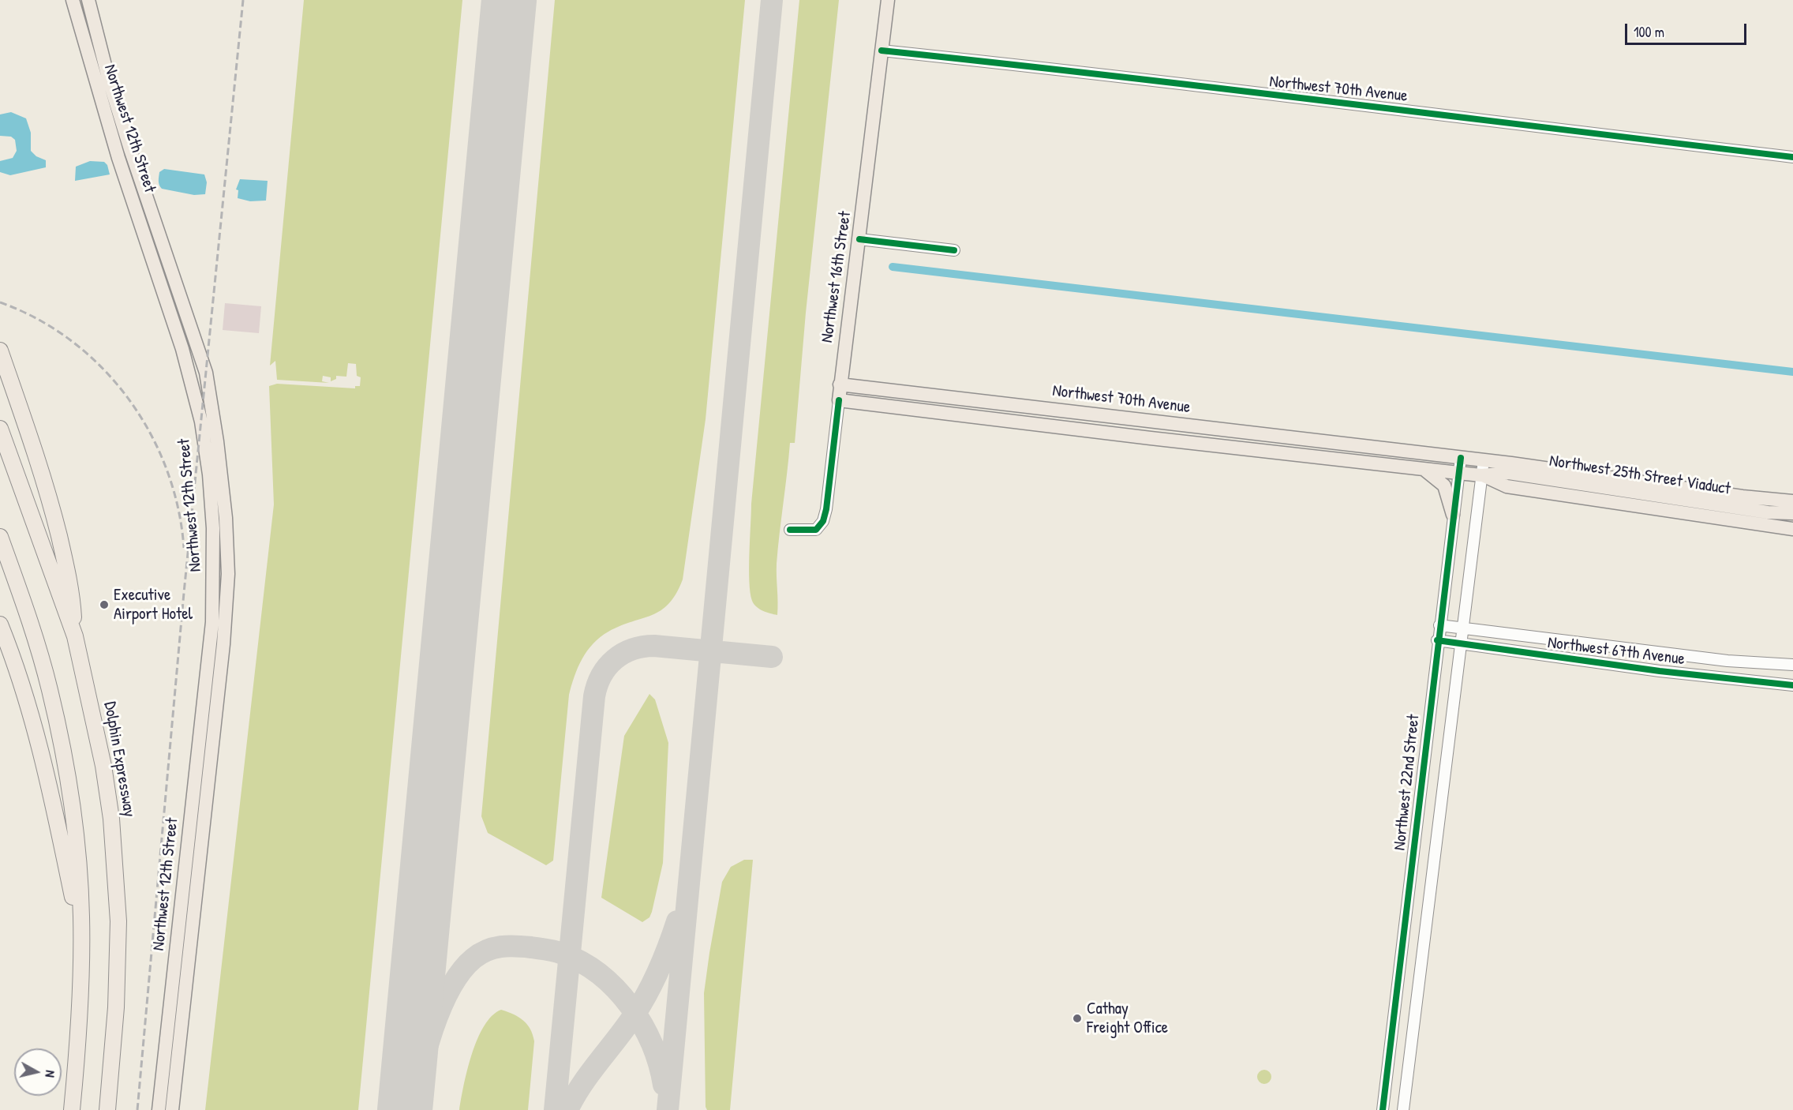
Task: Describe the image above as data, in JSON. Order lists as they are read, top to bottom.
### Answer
{
  "streets": {
    "highway": ["Dolphin Expressway"],
    "main road": [
      "Northwest 70th Avenue",
      "Northwest 12th Street",
      "Northwest 16th Street",
      "Northwest 25th Street Viaduct"
    ],
    "street": ["Northwest 67th Avenue", "Northwest 22nd Street"]
  },
  "crossings": [
    ["Northwest 70th Avenue", "Northwest 16th Street"],
    ["Northwest 70th Avenue", "Northwest 25th Street Viaduct"],
    ["Northwest 70th Avenue", "Northwest 22nd Street"],
    ["Northwest 67th Avenue", "Northwest 22nd Street"]
  ],
  "places": ["Executive Airport Hotel", "Cathay Freight Office"],
  "scale_bar": "100 m",
  "north": "right"
}
